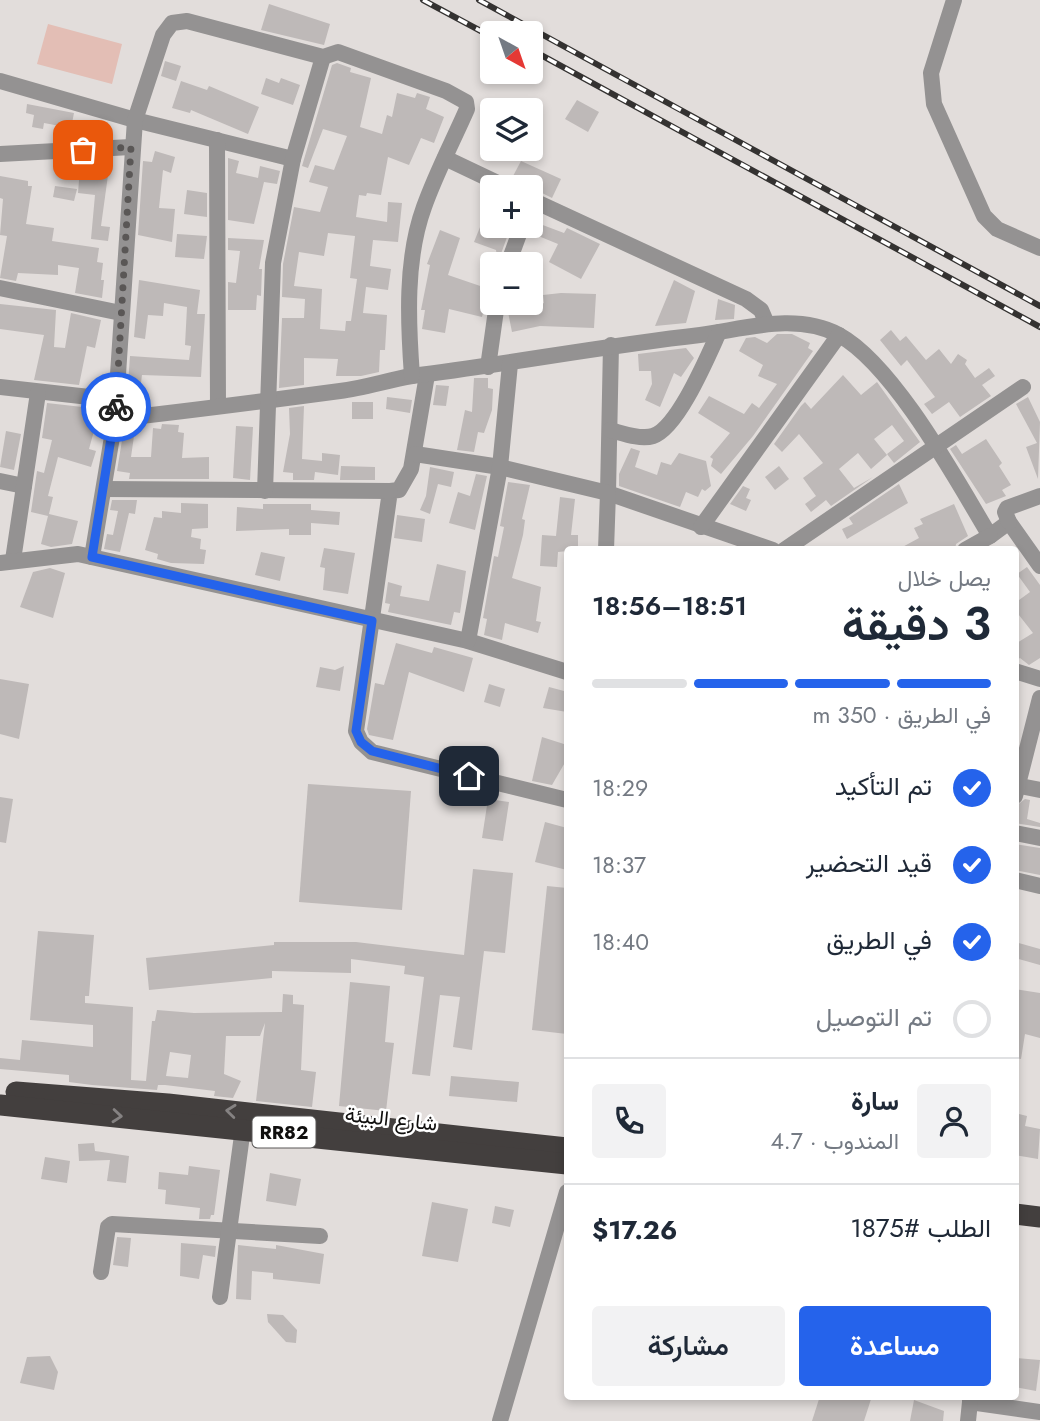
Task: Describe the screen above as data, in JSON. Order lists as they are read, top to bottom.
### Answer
{
  "streets": {
    "highway": ["شارع البيئة", "RR82"]
  },
  "north": "bottom right",
  "page": {
    "map_buttons": ["+", "−"],
    "heading": ["3 دقيقة", "يصل خلال", "18:51–18:56"],
    "panel": [
      "سارة",
      "المندوب · 4.7",
      "الطلب #1875",
      "$17.26"
    ],
    "bar": "في الطريق · 350 m",
    "list": [
      ["تم التأكيد", "18:29"],
      ["قيد التحضير", "18:37"],
      ["في الطريق", "18:40"],
      "تم التوصيل"
    ],
    "buttons": ["مساعدة", "مشاركة"]
  }
}
